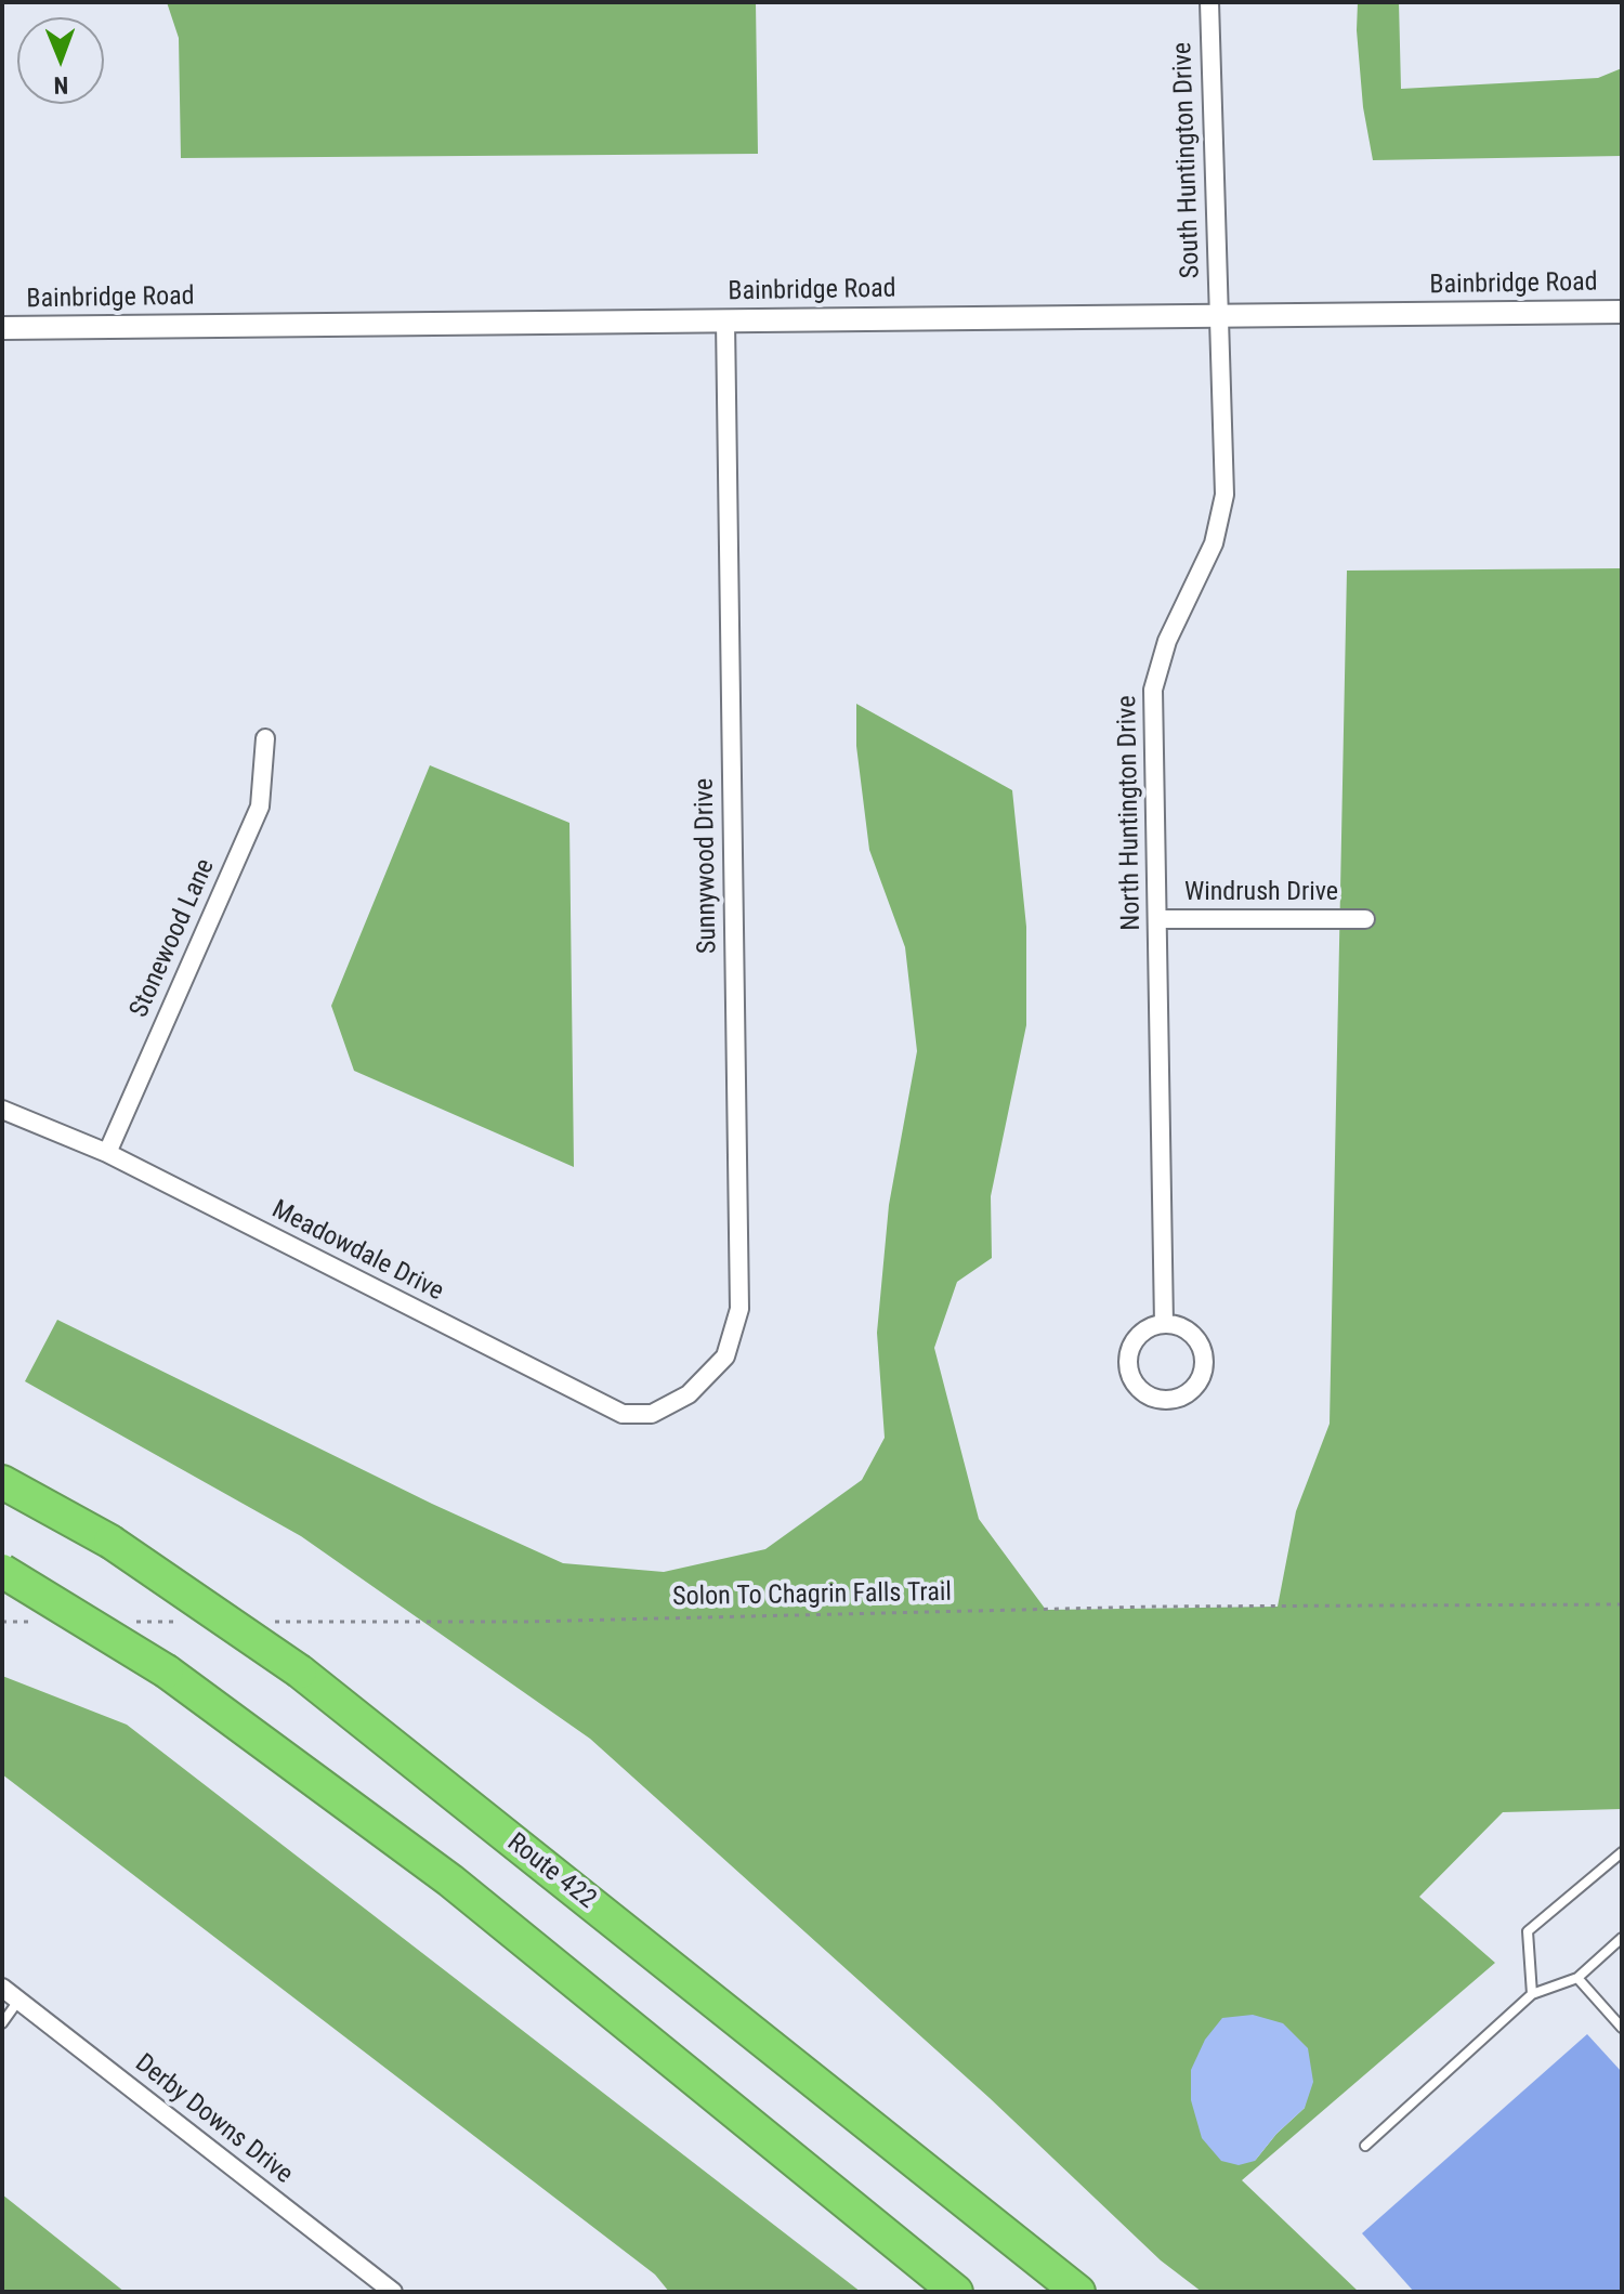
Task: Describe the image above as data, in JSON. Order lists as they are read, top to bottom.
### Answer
{
  "streets": {
    "highway": ["Route 422"],
    "street": [
      "South Huntington Drive",
      "Bainbridge Road",
      "North Huntington Drive",
      "Sunnywood Drive",
      "Windrush Drive",
      "Stonewood Lane",
      "Meadowdale Drive",
      "Derby Downs Drive"
    ],
    "path": ["Solon To Chagrin Falls Trail"]
  },
  "crossings": [
    ["South Huntington Drive", "Bainbridge Road"],
    ["South Huntington Drive", "North Huntington Drive"],
    ["Bainbridge Road", "North Huntington Drive"],
    ["Bainbridge Road", "Sunnywood Drive"],
    ["North Huntington Drive", "Windrush Drive"],
    ["Sunnywood Drive", "Meadowdale Drive"],
    ["Stonewood Lane", "Meadowdale Drive"]
  ],
  "north": "bottom"
}
